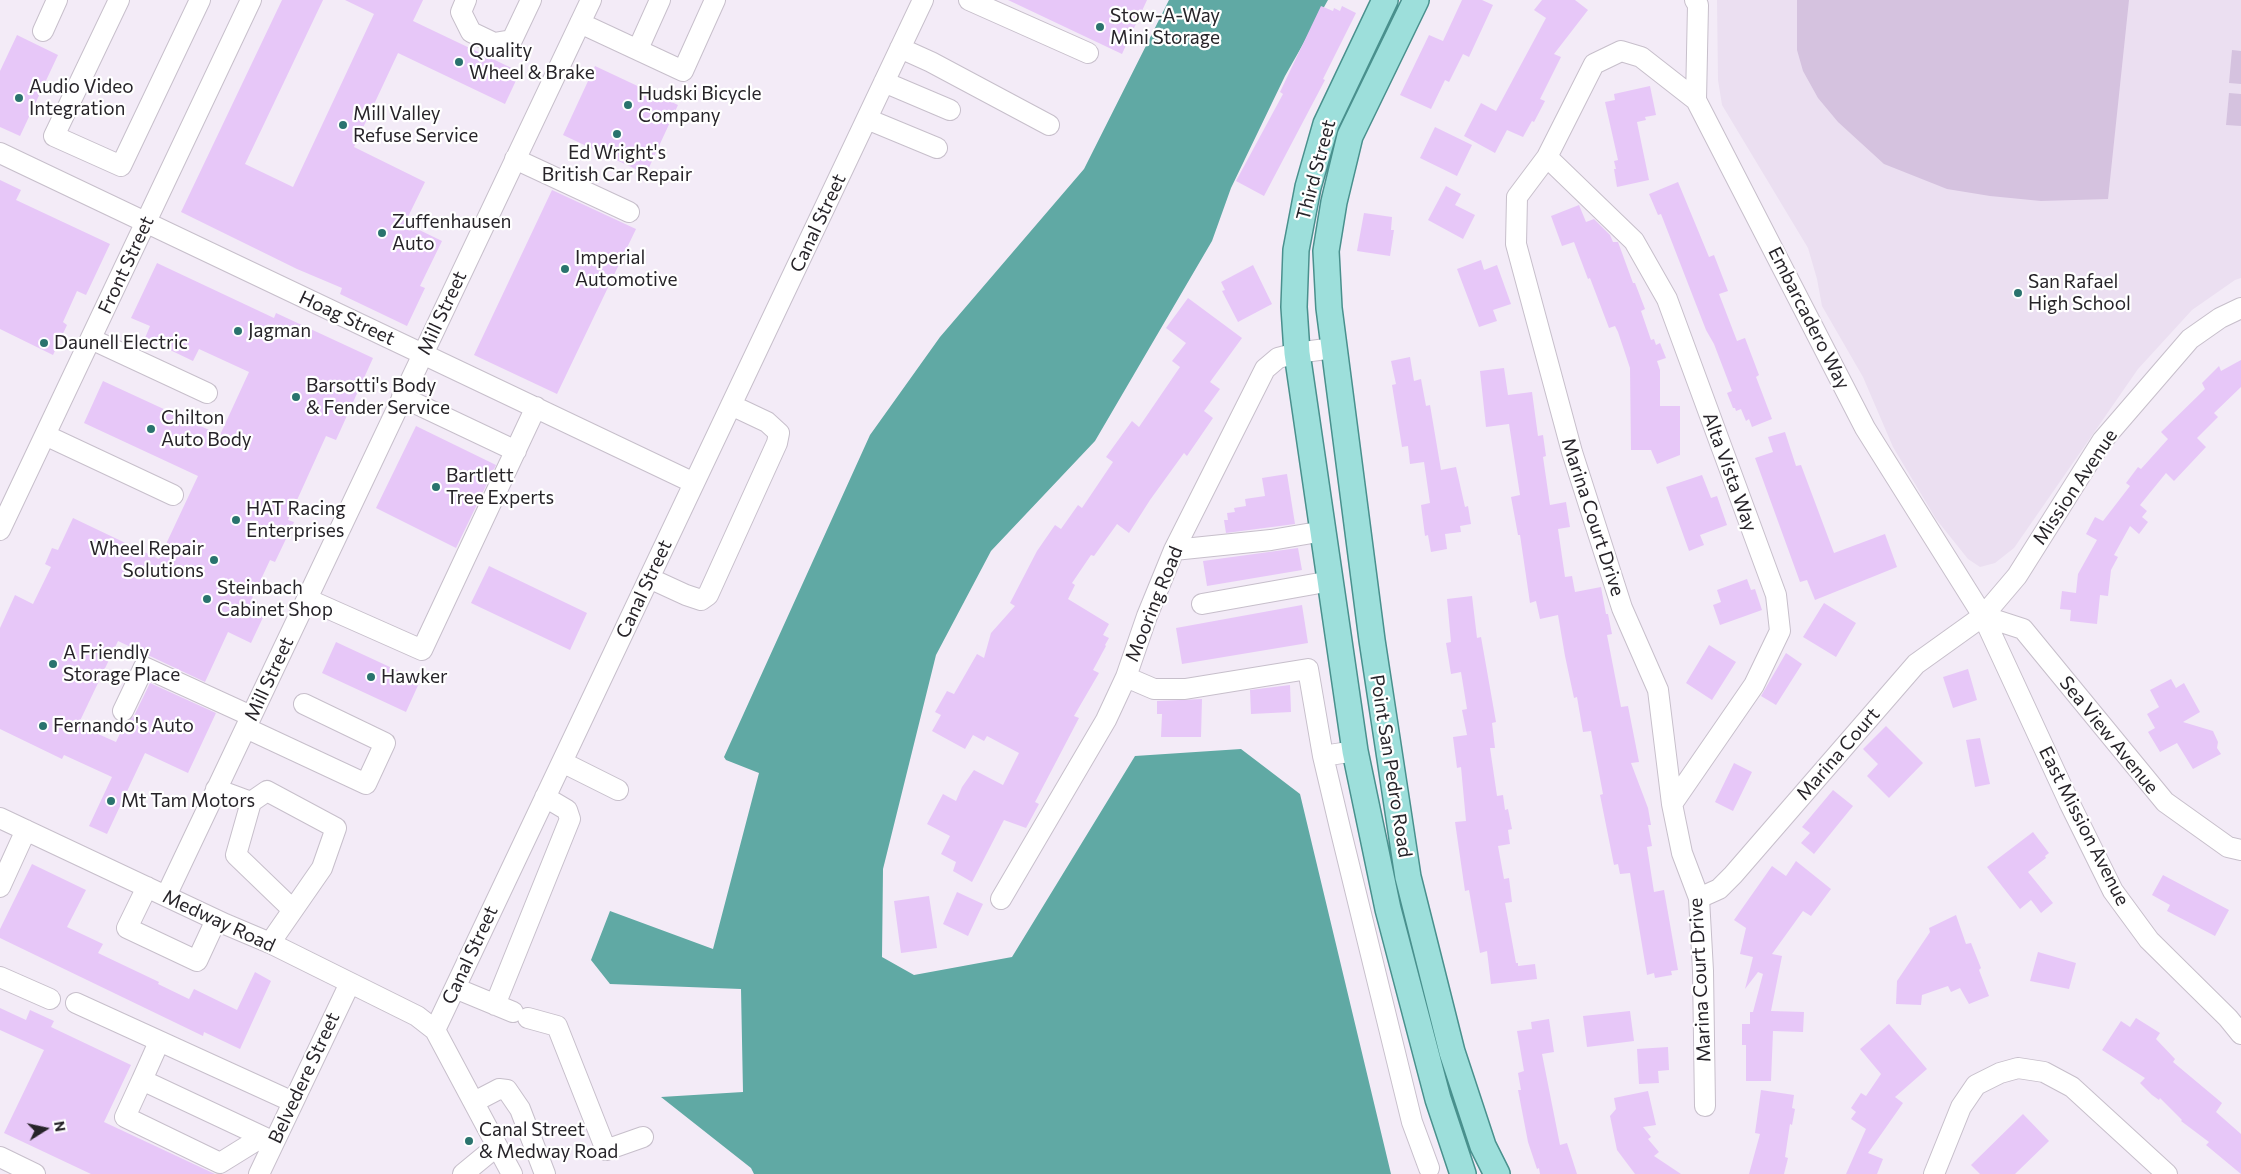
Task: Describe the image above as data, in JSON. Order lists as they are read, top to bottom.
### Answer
{
  "streets": {
    "main road": ["Third Street", "Point San Pedro Road"],
    "street": [
      "Canal Street",
      "Front Street",
      "Mill Street",
      "Hoag Street",
      "Embarcadero Way",
      "Alta Vista Way",
      "Mission Avenue",
      "Marina Court Drive",
      "Mooring Road",
      "Sea View Avenue",
      "Marina Court",
      "East Mission Avenue",
      "Medway Road",
      "Belvedere Street"
    ]
  },
  "crossings": [
    ["Third Street", "Mooring Road"],
    ["Third Street", "Point San Pedro Road"],
    ["Canal Street", "Hoag Street"],
    ["Canal Street", "Medway Road"],
    ["Front Street", "Hoag Street"],
    ["Mill Street", "Hoag Street"],
    ["Mill Street", "Medway Road"],
    ["Embarcadero Way", "Mission Avenue"],
    ["Embarcadero Way", "Marina Court Drive"],
    ["Embarcadero Way", "Sea View Avenue"],
    ["Embarcadero Way", "Marina Court"],
    ["Embarcadero Way", "East Mission Avenue"],
    ["Alta Vista Way", "Marina Court Drive"],
    ["Mission Avenue", "Sea View Avenue"],
    ["Mission Avenue", "Marina Court"],
    ["Mission Avenue", "East Mission Avenue"],
    ["Marina Court Drive", "Marina Court"],
    ["Mooring Road", "Point San Pedro Road"],
    ["Sea View Avenue", "Marina Court"],
    ["Sea View Avenue", "East Mission Avenue"],
    ["Marina Court", "East Mission Avenue"],
    ["Medway Road", "Belvedere Street"]
  ],
  "places": [
    "Stow-A-Way Mini Storage",
    "Quality Wheel & Brake",
    "Audio Video Integration",
    "Hudski Bicycle Company",
    "Mill Valley Refuse Service",
    "Ed Wright's British Car Repair",
    "Zuffenhausen Auto",
    "Imperial Automotive",
    "San Rafael High School",
    "Jagman",
    "Daunell Electric",
    "Barsotti's Body & Fender Service",
    "Chilton Auto Body",
    "Bartlett Tree Experts",
    "HAT Racing Enterprises",
    "Wheel Repair Solutions",
    "Steinbach Cabinet Shop",
    "A Friendly Storage Place",
    "Hawker",
    "Fernando's Auto",
    "Mt Tam Motors",
    "Canal Street & Medway Road"
  ],
  "north": "right"
}
